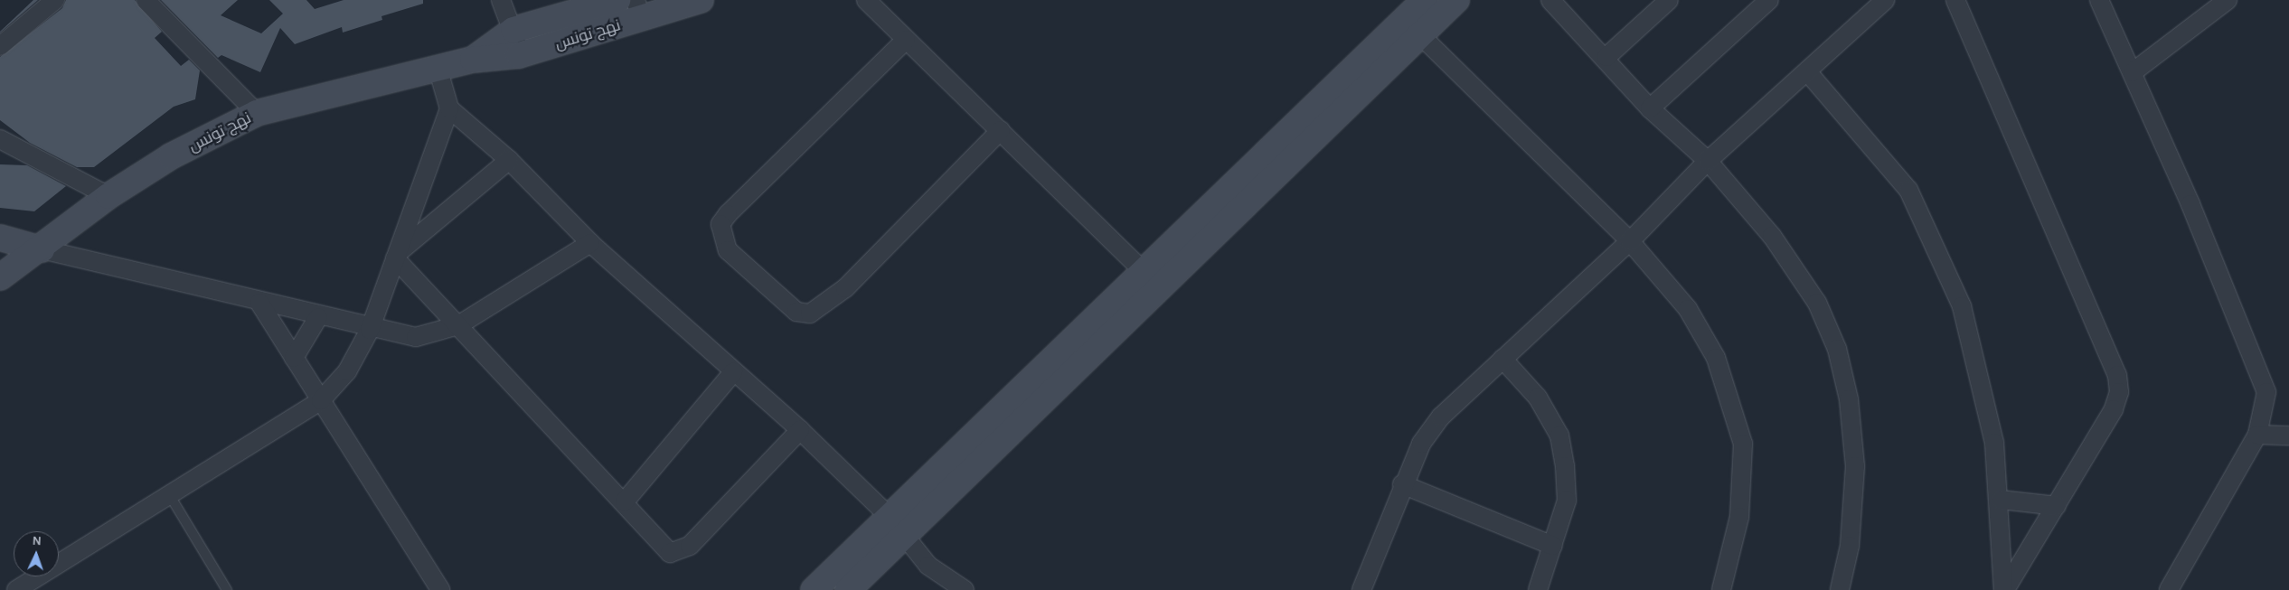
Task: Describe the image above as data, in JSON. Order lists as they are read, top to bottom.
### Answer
{
  "streets": {
    "street": ["نهج تونس"]
  },
  "north": "top"
}
